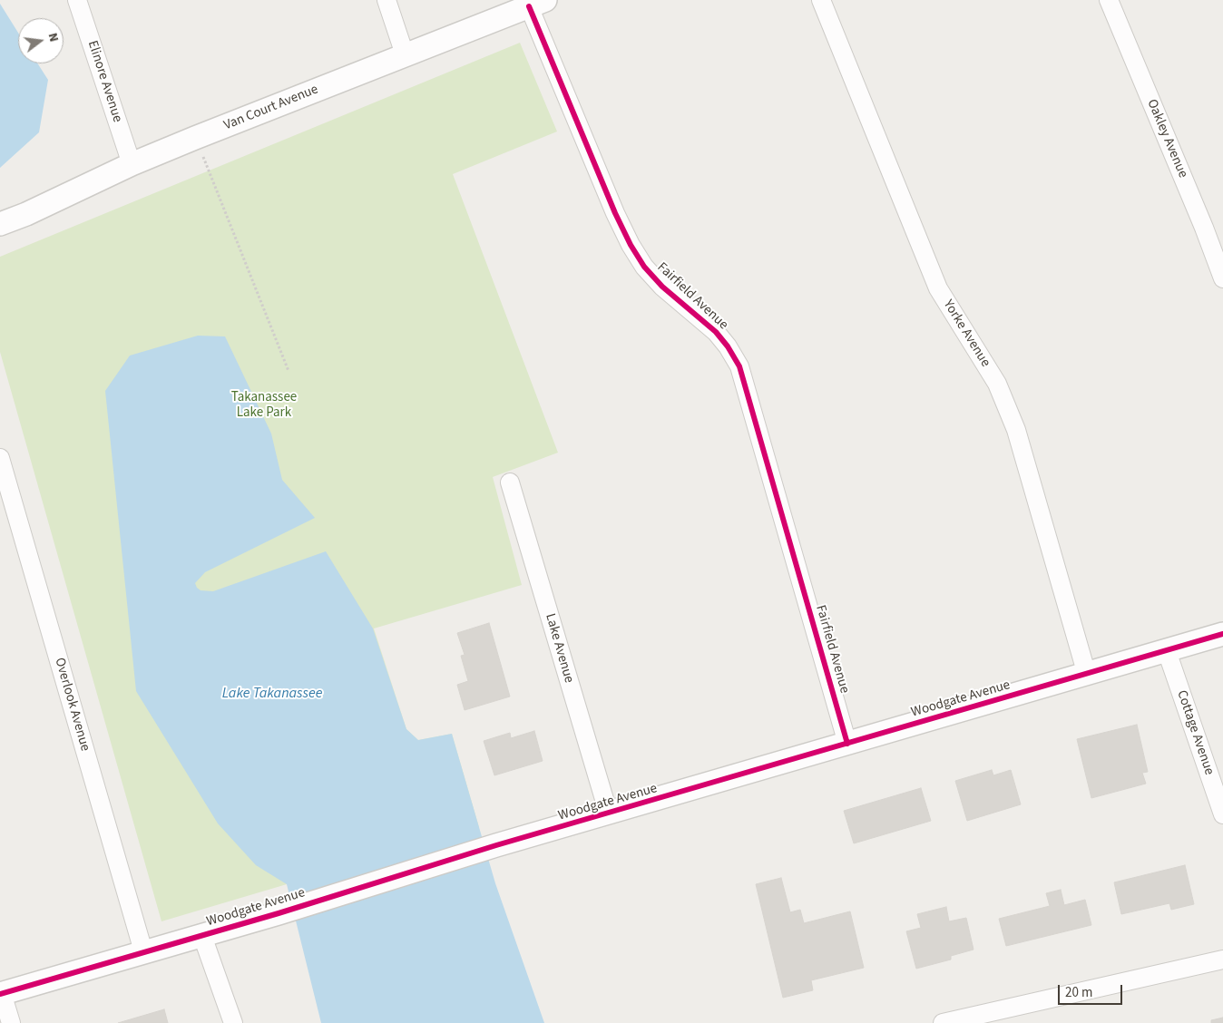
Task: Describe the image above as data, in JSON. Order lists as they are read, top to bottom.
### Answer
{
  "streets": {
    "street": [
      "Elinore Avenue",
      "Van Court Avenue",
      "Oakley Avenue",
      "Fairfield Avenue",
      "Yorke Avenue",
      "Lake Avenue",
      "Woodgate Avenue",
      "Overlook Avenue",
      "Cottage Avenue"
    ]
  },
  "crossings": [
    ["Elinore Avenue", "Van Court Avenue"],
    ["Van Court Avenue", "Fairfield Avenue"],
    ["Fairfield Avenue", "Woodgate Avenue"],
    ["Yorke Avenue", "Woodgate Avenue"],
    ["Lake Avenue", "Woodgate Avenue"],
    ["Woodgate Avenue", "Overlook Avenue"],
    ["Woodgate Avenue", "Cottage Avenue"]
  ],
  "water": ["Lake Takanassee"],
  "parks": ["Takanassee Lake Park"],
  "scale_bar": "20 m",
  "north": "right"
}
